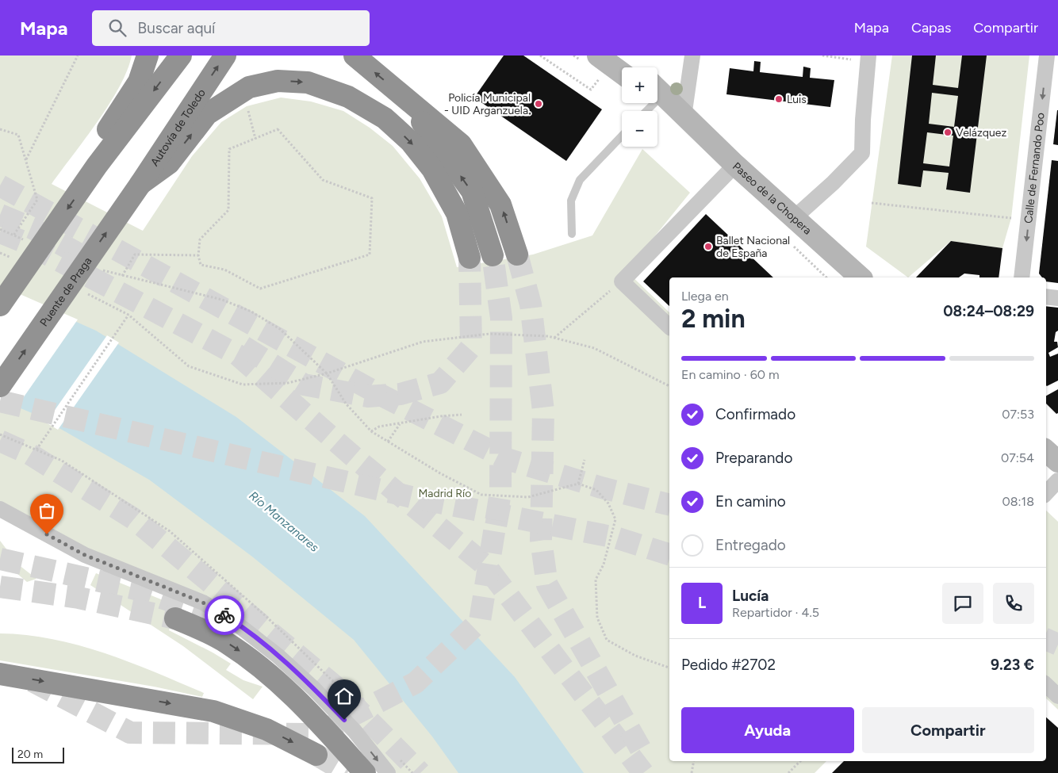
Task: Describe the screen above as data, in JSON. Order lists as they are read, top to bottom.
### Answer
{
  "streets": {
    "highway": ["Autovía de Toledo", "Puente de Praga"],
    "street": ["Calle de Fernando Poo", "Paseo de la Chopera"]
  },
  "crossings": [
    ["Autovía de Toledo", "Puente de Praga"]
  ],
  "one_way": ["Calle de Fernando Poo"],
  "water": ["Río Manzanares"],
  "parks": ["Madrid Río"],
  "places": [
    "Luis",
    "Policía Municipal - UID Arganzuela.",
    "Velázquez",
    "Ballet Nacional de España"
  ],
  "scale_bar": "20 m",
  "page": {
    "header": "Mapa",
    "search": "Buscar aquí",
    "nav": ["Mapa", "Capas", "Compartir"],
    "map_buttons": ["+", "−"],
    "heading": ["2 min", "Llega en", "08:24–08:29"],
    "panel": [
      "Lucía",
      "Repartidor · 4.5",
      "Pedido #2702",
      "9.23 €"
    ],
    "bar": "En camino · 60 m",
    "list": [
      ["Confirmado", "07:53"],
      ["Preparando", "07:54"],
      ["En camino", "08:18"],
      "Entregado"
    ],
    "round": "L",
    "buttons": ["Ayuda", "Compartir"],
    "scale": "20 m"
  }
}
